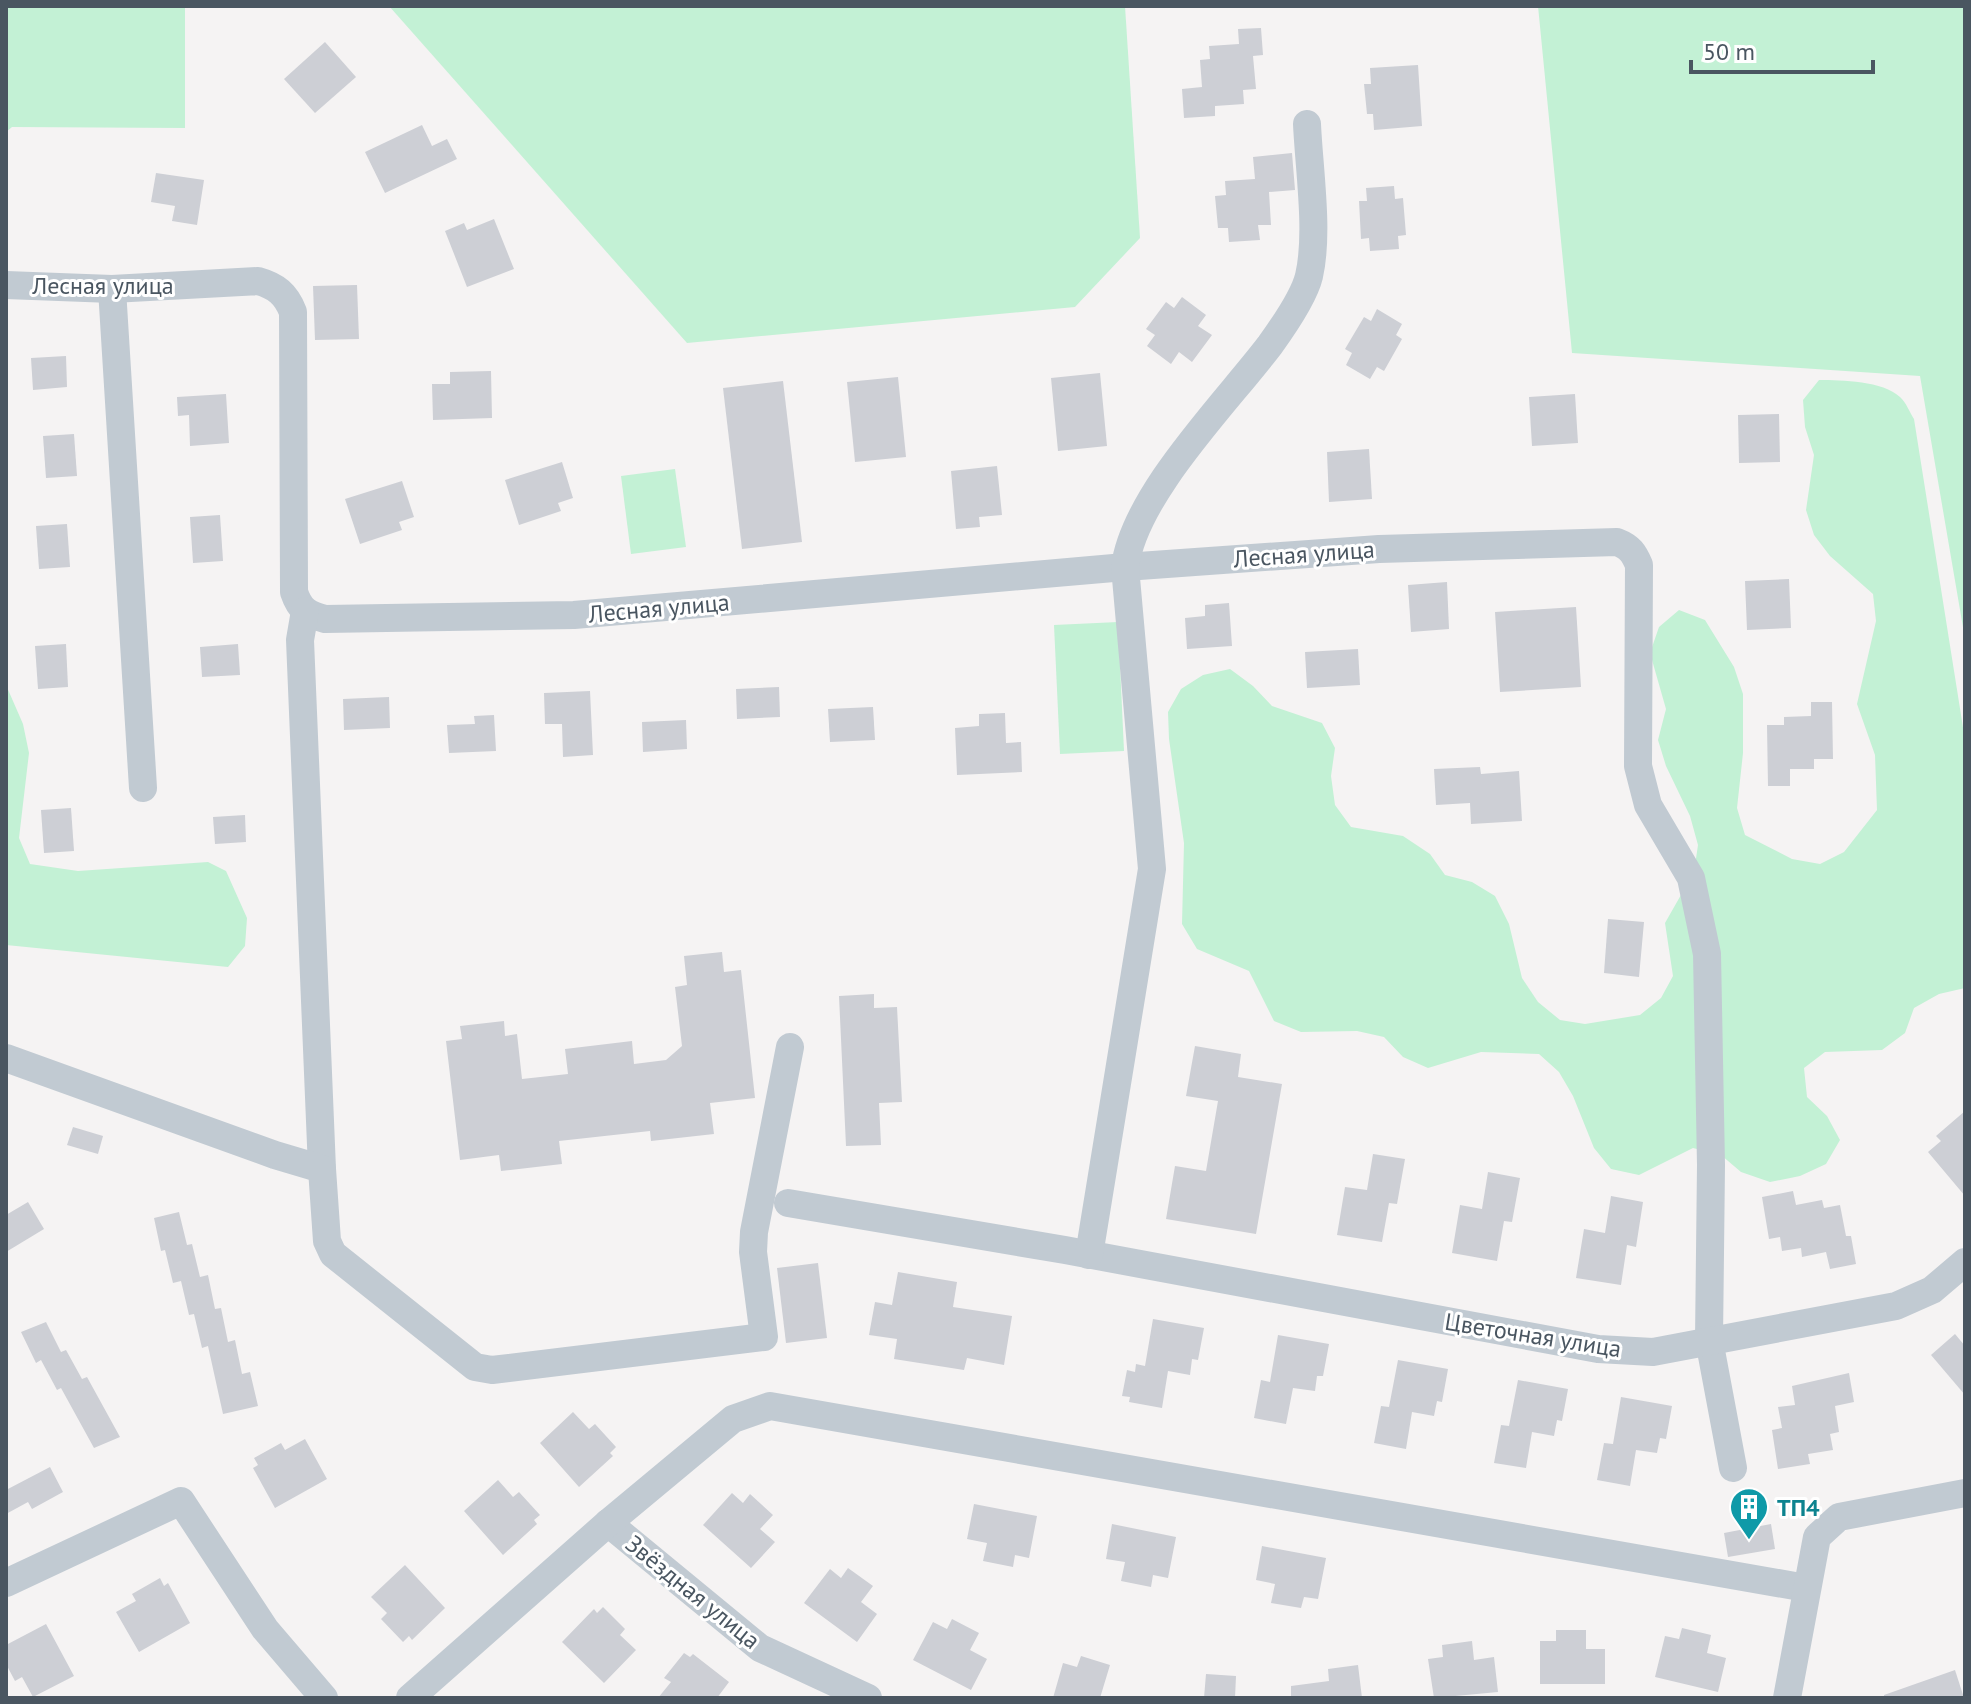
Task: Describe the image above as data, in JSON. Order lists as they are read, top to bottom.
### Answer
{
  "streets": {
    "street": ["Лесная улица", "Цветочная улица", "Звёздная улица"]
  },
  "crossings": [
    ["Лесная улица", "Цветочная улица"]
  ],
  "places": {
    "building": ["ТП4"]
  },
  "scale_bar": "50 m"
}
